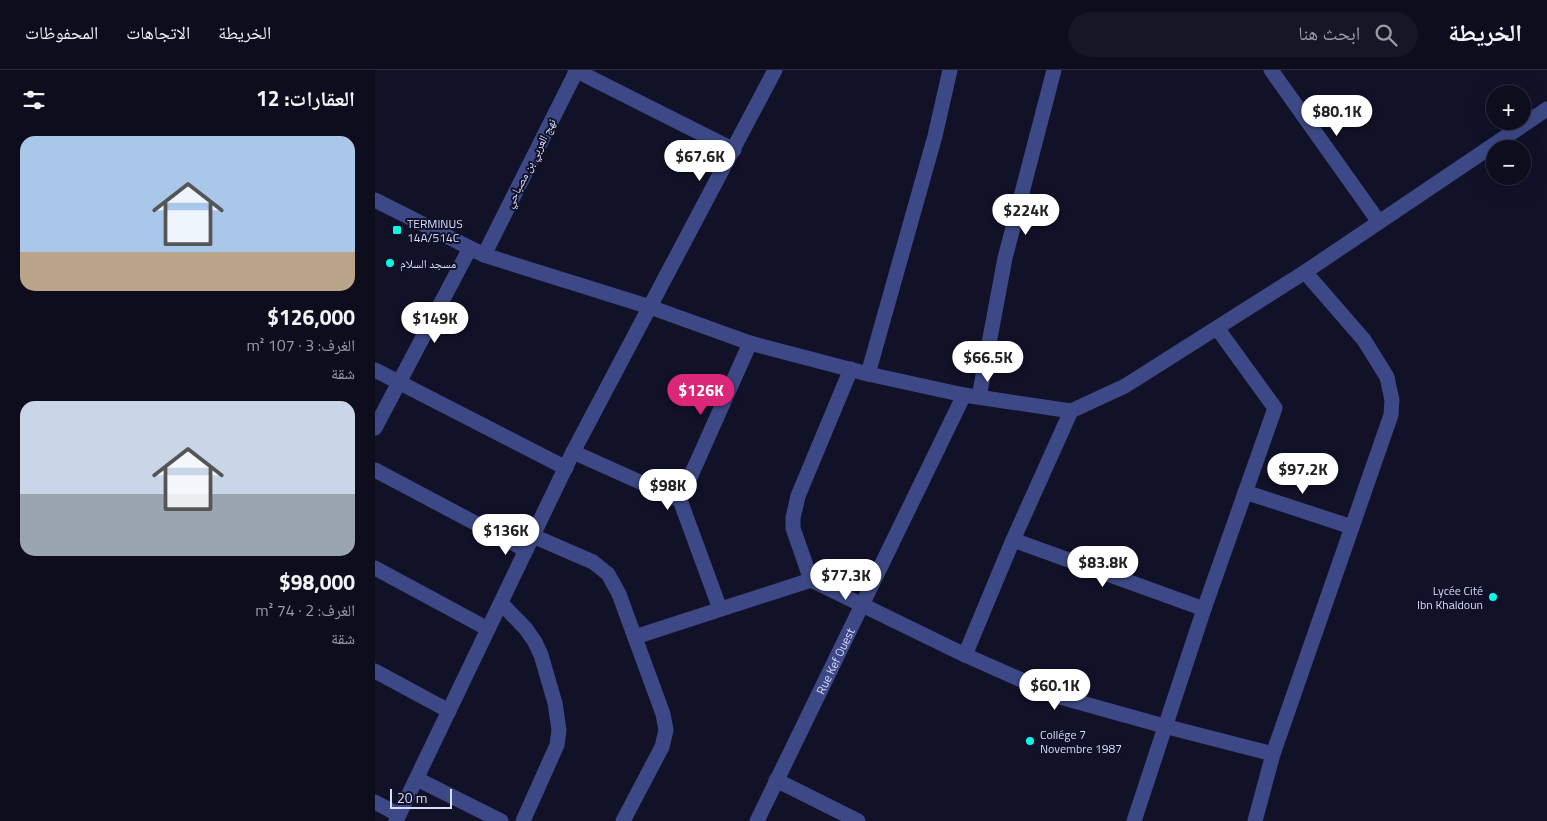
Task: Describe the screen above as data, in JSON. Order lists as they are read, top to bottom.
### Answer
{
  "streets": {
    "street": ["نهج العربي بن مصباحي", "Rue Kef Ouest"]
  },
  "places": {
    "transit": ["TERMINUS 14A/514C"],
    "other": ["مسجد السلام", "Lycée Cité Ibn Khaldoun", "Collége 7 Novembre 1987"]
  },
  "scale_bar": "20 m",
  "page": {
    "header": "الخريطة",
    "search": "ابحث هنا",
    "nav": ["الخريطة", "الاتجاهات", "المحفوظات"],
    "heading": "العقارات: 12",
    "map_buttons": ["+", "−"],
    "price": [
      "$80.1K",
      "$67.6K",
      "$224K",
      "$149K",
      "$66.5K",
      "$126K",
      "$97.2K",
      "$98K",
      "$136K",
      "$83.8K",
      "$77.3K",
      "$60.1K"
    ],
    "list": [
      {
        "name": "$126,000",
        "note": "الغرف: 3 · 107 m² · شقة"
      },
      {
        "name": "$98,000",
        "note": "الغرف: 2 · 74 m² · شقة"
      }
    ],
    "scale": "20 m"
  }
}
